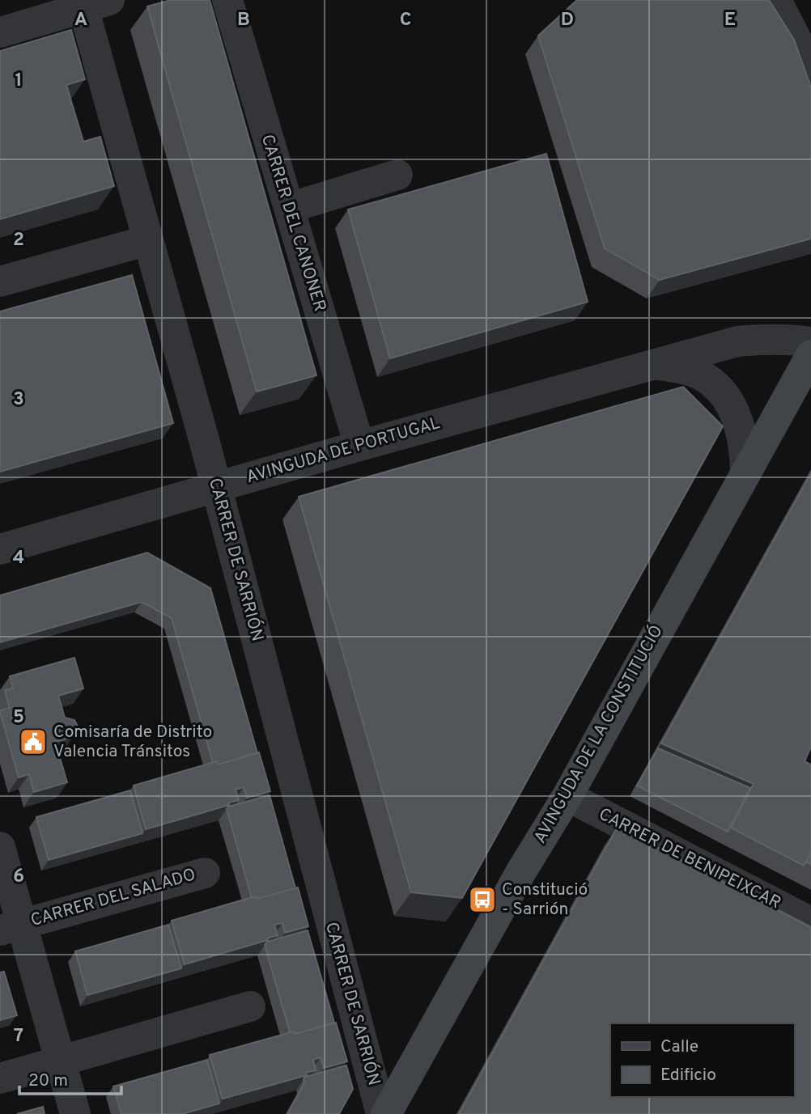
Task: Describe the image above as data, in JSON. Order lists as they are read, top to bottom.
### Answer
{
  "streets": {
    "main road": ["AVINGUDA DE LA CONSTITUCIÓ"],
    "street": [
      "CARRER DEL CANONER",
      "AVINGUDA DE PORTUGAL",
      "CARRER DE SARRIÓN",
      "CARRER DE BENIPEIXCAR",
      "CARRER DEL SALADO"
    ]
  },
  "crossings": [
    ["CARRER DEL CANONER", "AVINGUDA DE PORTUGAL"],
    ["AVINGUDA DE PORTUGAL", "CARRER DE SARRIÓN"],
    ["AVINGUDA DE PORTUGAL", "AVINGUDA DE LA CONSTITUCIÓ"],
    ["AVINGUDA DE LA CONSTITUCIÓ", "CARRER DE BENIPEIXCAR"]
  ],
  "places": {
    "public building": ["Comisaría de Distrito Valencia Tránsitos"],
    "bus stop": ["Constitució - Sarrión"]
  },
  "legend": ["Calle", "Edificio"],
  "scale_bar": "20 m",
  "grid": {
    "columns": [
      "A",
      "B",
      "C",
      "D",
      "E"
    ],
    "rows": [
      "1",
      "2",
      "3",
      "4",
      "5",
      "6",
      "7"
    ]
  }
}
